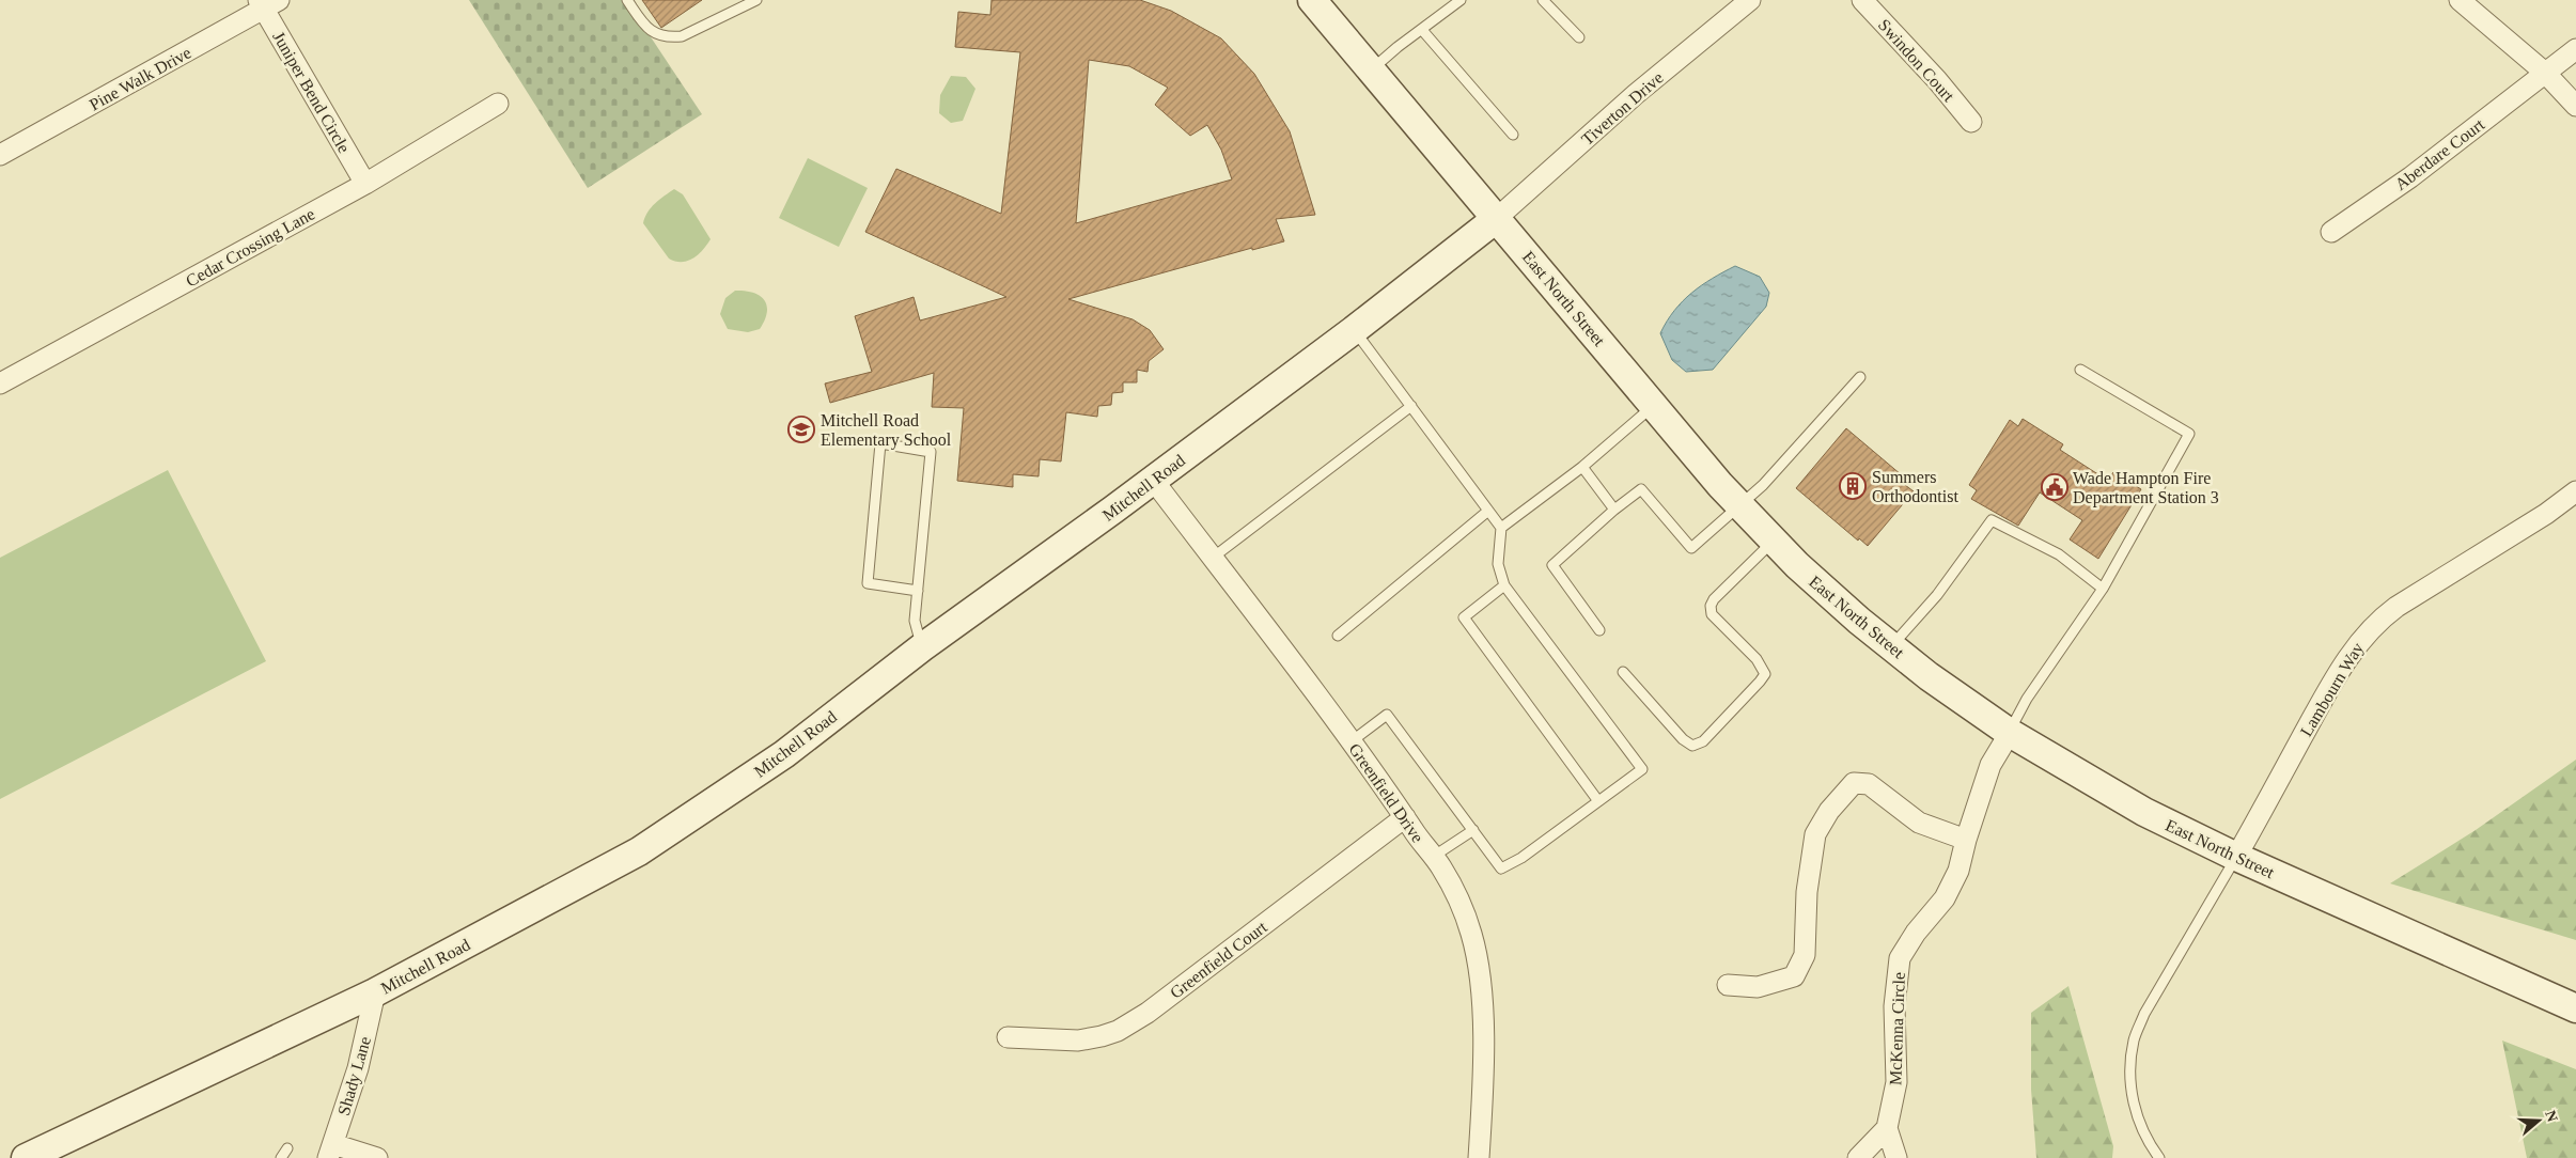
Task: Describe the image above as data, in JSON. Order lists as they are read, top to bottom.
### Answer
{
  "streets": {
    "street": [
      "Swindon Court",
      "Pine Walk Drive",
      "Juniper Bend Circle",
      "Tiverton Drive",
      "Aberdare Court",
      "Cedar Crossing Lane",
      "East North Street",
      "Mitchell Road",
      "Lambourn Way",
      "Greenfield Drive",
      "Greenfield Court",
      "McKenna Circle",
      "Shady Lane"
    ]
  },
  "crossings": [
    ["Pine Walk Drive", "Juniper Bend Circle"],
    ["Juniper Bend Circle", "Cedar Crossing Lane"],
    ["Tiverton Drive", "East North Street"],
    ["Tiverton Drive", "Mitchell Road"],
    ["East North Street", "Mitchell Road"],
    ["East North Street", "Lambourn Way"],
    ["East North Street", "McKenna Circle"],
    ["Mitchell Road", "Greenfield Drive"],
    ["Mitchell Road", "Shady Lane"],
    ["Greenfield Drive", "Greenfield Court"]
  ],
  "places": {
    "school or university": ["Mitchell Road Elementary School"],
    "building": ["Summers Orthodontist"],
    "public building": ["Wade Hampton Fire Department Station 3"]
  },
  "north": "right"
}
